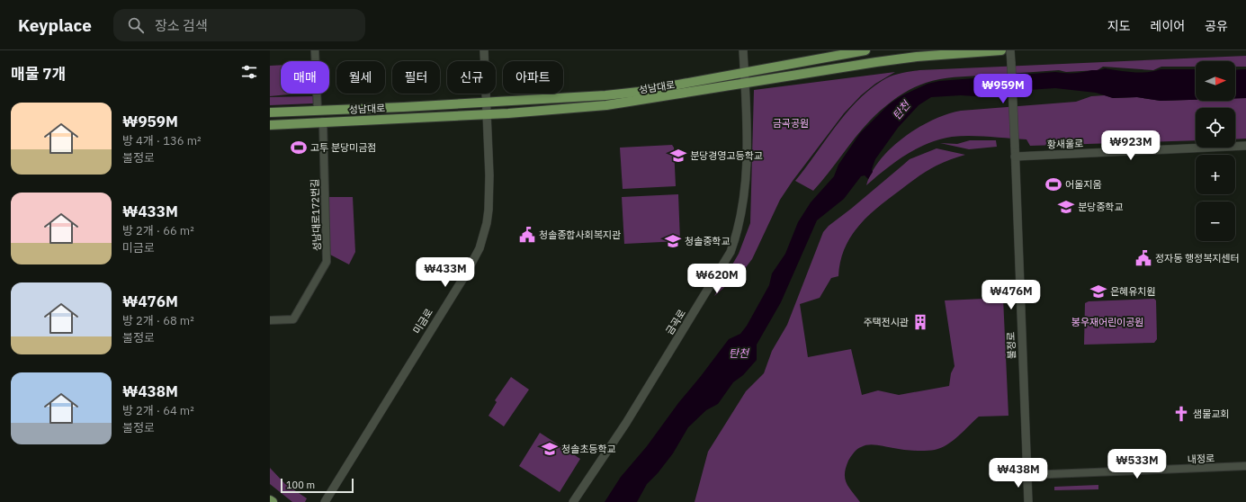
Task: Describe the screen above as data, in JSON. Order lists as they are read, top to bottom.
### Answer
{
  "streets": {
    "main road": [
      "성남대로",
      "황새울로",
      "미금로",
      "금곡로",
      "불정로"
    ],
    "street": ["성남대로172번길", "내정로"]
  },
  "crossings": [
    ["성남대로", "성남대로172번길"],
    ["성남대로", "미금로"],
    ["성남대로", "금곡로"],
    ["황새울로", "불정로"],
    ["불정로", "내정로"]
  ],
  "water": ["탄천"],
  "parks": ["금곡공원", "봉우재어린이공원"],
  "places": {
    "sports": ["고투 분당미금점", "어울지움"],
    "school or university": [
      "분당경영고등학교",
      "분당중학교",
      "청솔중학교",
      "은혜유치원",
      "청솔초등학교"
    ],
    "public building": ["청솔종합사회복지관", "정자동 행정복지센터"],
    "building": ["주택전시관"],
    "church": ["샘물교회"]
  },
  "scale_bar": "100 m",
  "north": "right",
  "page": {
    "header": "Keyplace",
    "search": "장소 검색",
    "nav": ["지도", "레이어", "공유"],
    "heading": "매물 7개",
    "map_buttons": ["+", "−"],
    "chip": [
      "매매",
      "월세",
      "필터",
      "신규",
      "아파트"
    ],
    "price": [
      "₩959M",
      "₩923M",
      "₩433M",
      "₩620M",
      "₩476M",
      "₩533M",
      "₩438M"
    ],
    "list": [
      {
        "name": "₩959M",
        "note": "방 4개 · 136 m² · 불정로"
      },
      {
        "name": "₩433M",
        "note": "방 2개 · 66 m² · 미금로"
      },
      {
        "name": "₩476M",
        "note": "방 2개 · 68 m² · 불정로"
      },
      {
        "name": "₩438M",
        "note": "방 2개 · 64 m² · 불정로"
      }
    ],
    "scale": "100 m"
  }
}
